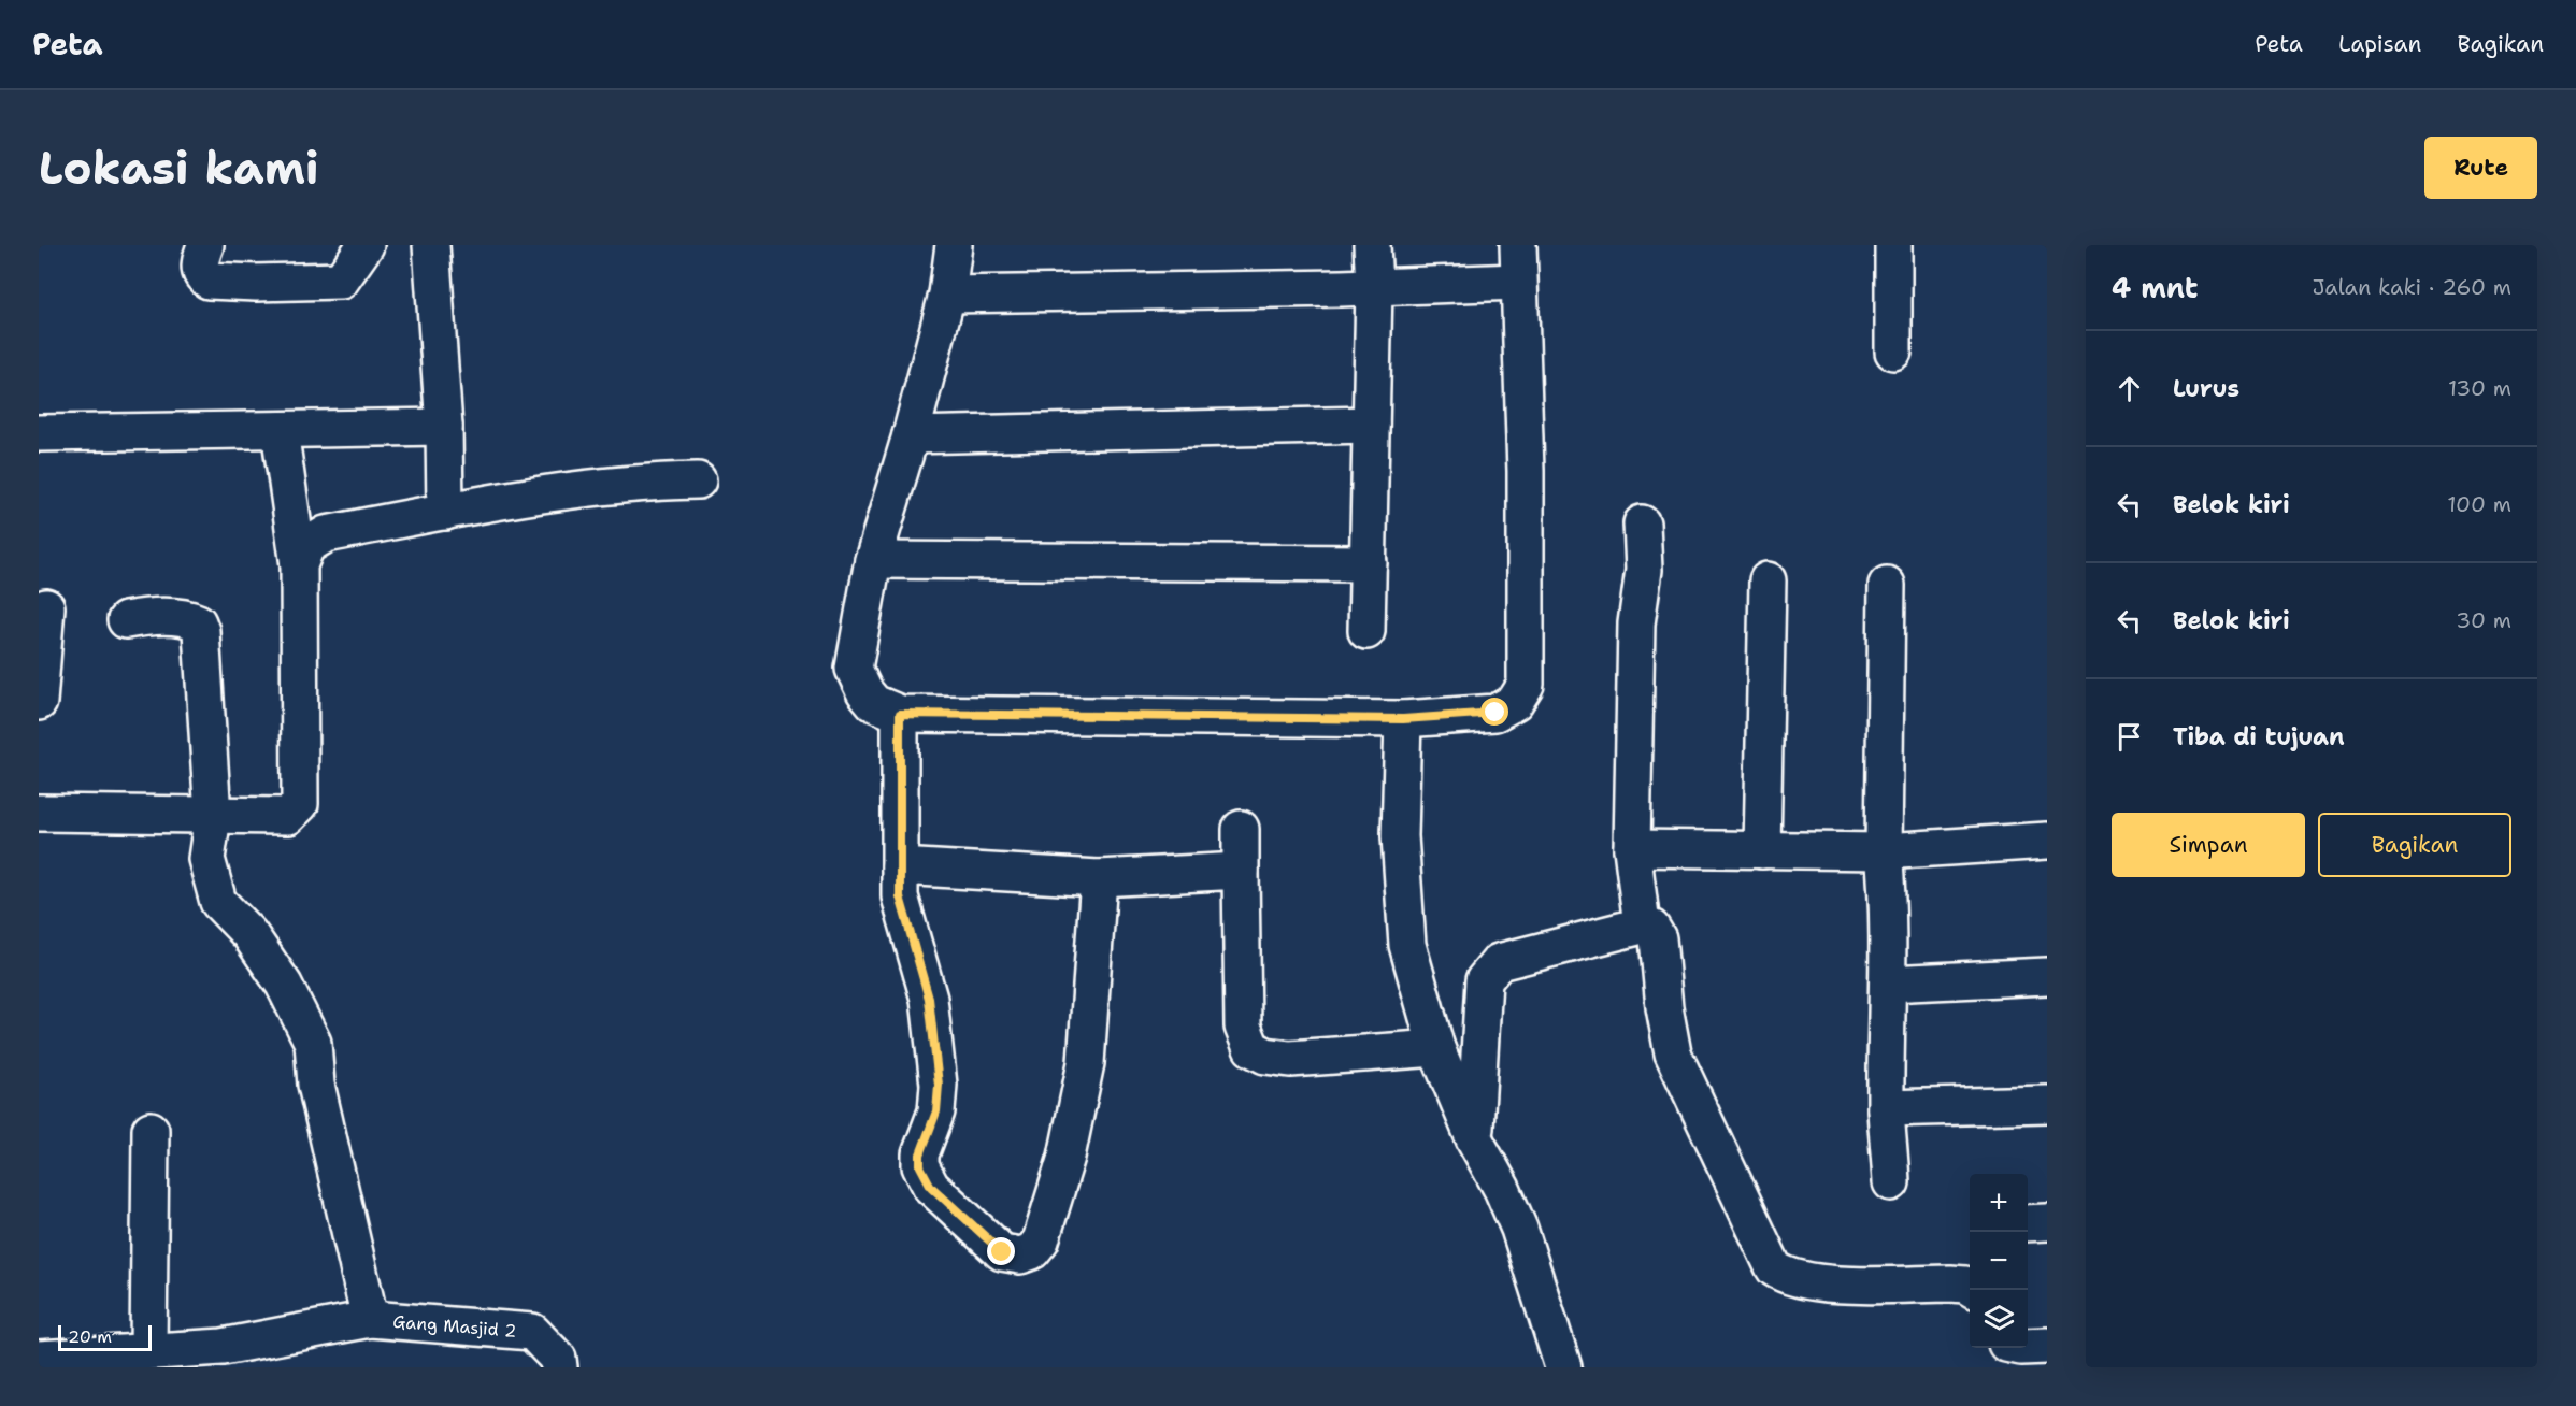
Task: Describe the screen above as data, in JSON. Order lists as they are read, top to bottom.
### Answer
{
  "streets": {
    "street": ["Gang Masjid 2"]
  },
  "scale_bar": "20 m",
  "page": {
    "header": "Peta",
    "nav": ["Peta", "Lapisan", "Bagikan"],
    "buttons": [
      "Rute",
      ["Simpan", "Bagikan"]
    ],
    "title": "Lokasi kami",
    "heading": ["4 mnt", "Jalan kaki · 260 m"],
    "list": [
      ["Lurus", "130 m"],
      ["Belok kiri", "100 m"],
      ["Belok kiri", "30 m"],
      "Tiba di tujuan"
    ],
    "map_buttons": ["+", "−"],
    "scale": "20 m"
  }
}
